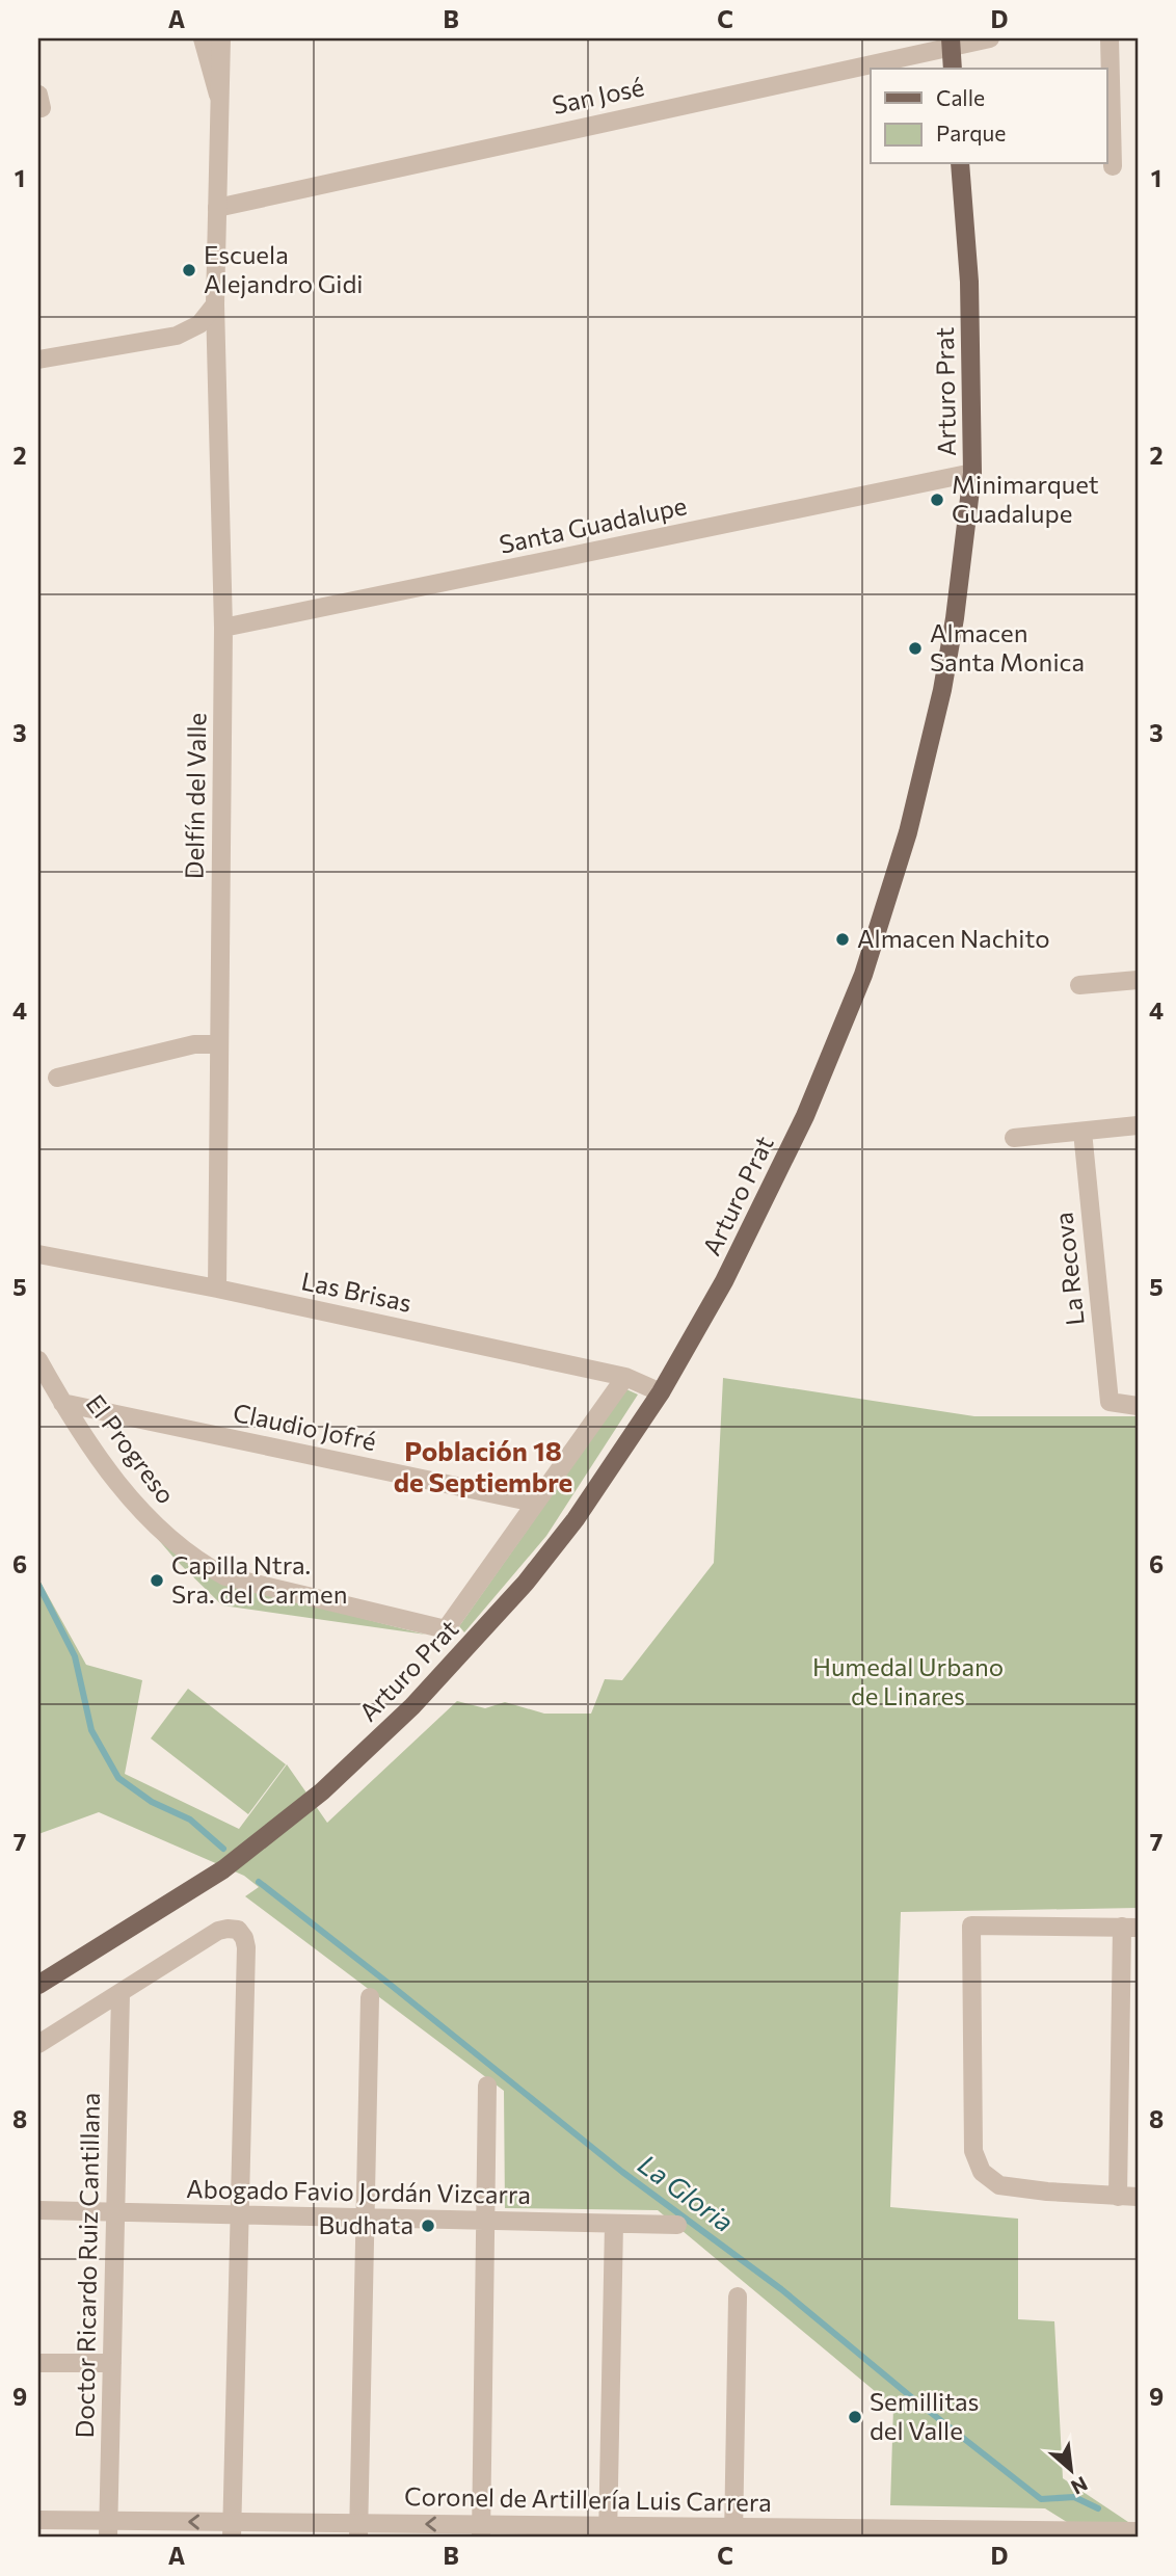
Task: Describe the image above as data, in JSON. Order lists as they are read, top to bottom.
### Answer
{
  "streets": {
    "main road": ["Arturo Prat"],
    "street": [
      "San José",
      "Santa Guadalupe",
      "Delfín del Valle",
      "La Recova",
      "Las Brisas",
      "Claudio Jofré",
      "El Progreso",
      "Abogado Favio Jordán Vizcarra",
      "Doctor Ricardo Ruiz Cantillana",
      "Coronel de Artillería Luis Carrera"
    ]
  },
  "crossings": [
    ["San José", "Delfín del Valle"],
    ["Arturo Prat", "Santa Guadalupe"],
    ["Arturo Prat", "Las Brisas"],
    ["Arturo Prat", "Claudio Jofré"],
    ["Arturo Prat", "El Progreso"],
    ["Santa Guadalupe", "Delfín del Valle"],
    ["Delfín del Valle", "Las Brisas"],
    ["Claudio Jofré", "El Progreso"],
    ["Abogado Favio Jordán Vizcarra", "Doctor Ricardo Ruiz Cantillana"],
    ["Doctor Ricardo Ruiz Cantillana", "Coronel de Artillería Luis Carrera"]
  ],
  "districts": ["Población 18 de Septiembre"],
  "water": ["La Gloria"],
  "parks": ["Humedal Urbano de Linares"],
  "places": [
    "Escuela Alejandro Gidi",
    "Minimarquet Guadalupe",
    "Almacen Santa Monica",
    "Almacen Nachito",
    "Capilla Ntra. Sra. del Carmen",
    "Budhata",
    "Semillitas del Valle"
  ],
  "legend": ["Calle", "Parque"],
  "north": "bottom right",
  "grid": {
    "columns": [
      "A",
      "B",
      "C",
      "D"
    ],
    "rows": [
      "1",
      "2",
      "3",
      "4",
      "5",
      "6",
      "7",
      "8",
      "9"
    ]
  }
}
